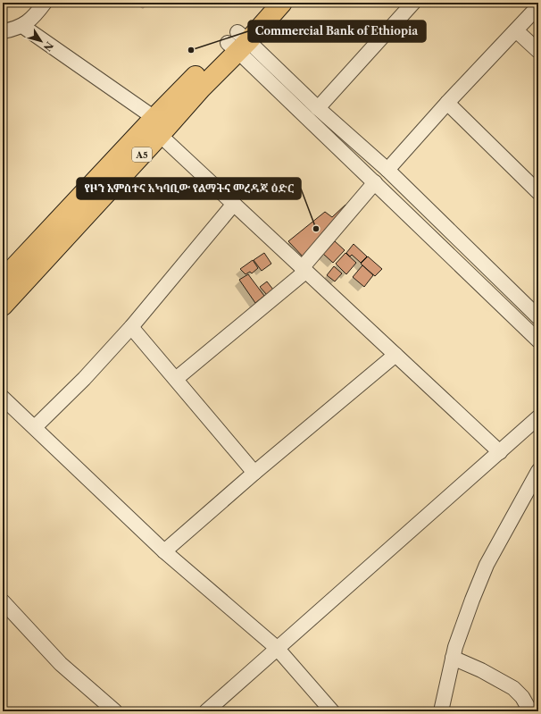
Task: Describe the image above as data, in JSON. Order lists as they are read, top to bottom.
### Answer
{
  "streets": {
    "highway": ["A5"]
  },
  "places": ["Commercial Bank of Ethiopia", "የዞን አምስተና አካባቢው የልማትና መረዳጃ ዕድር"],
  "north": "bottom right"
}
